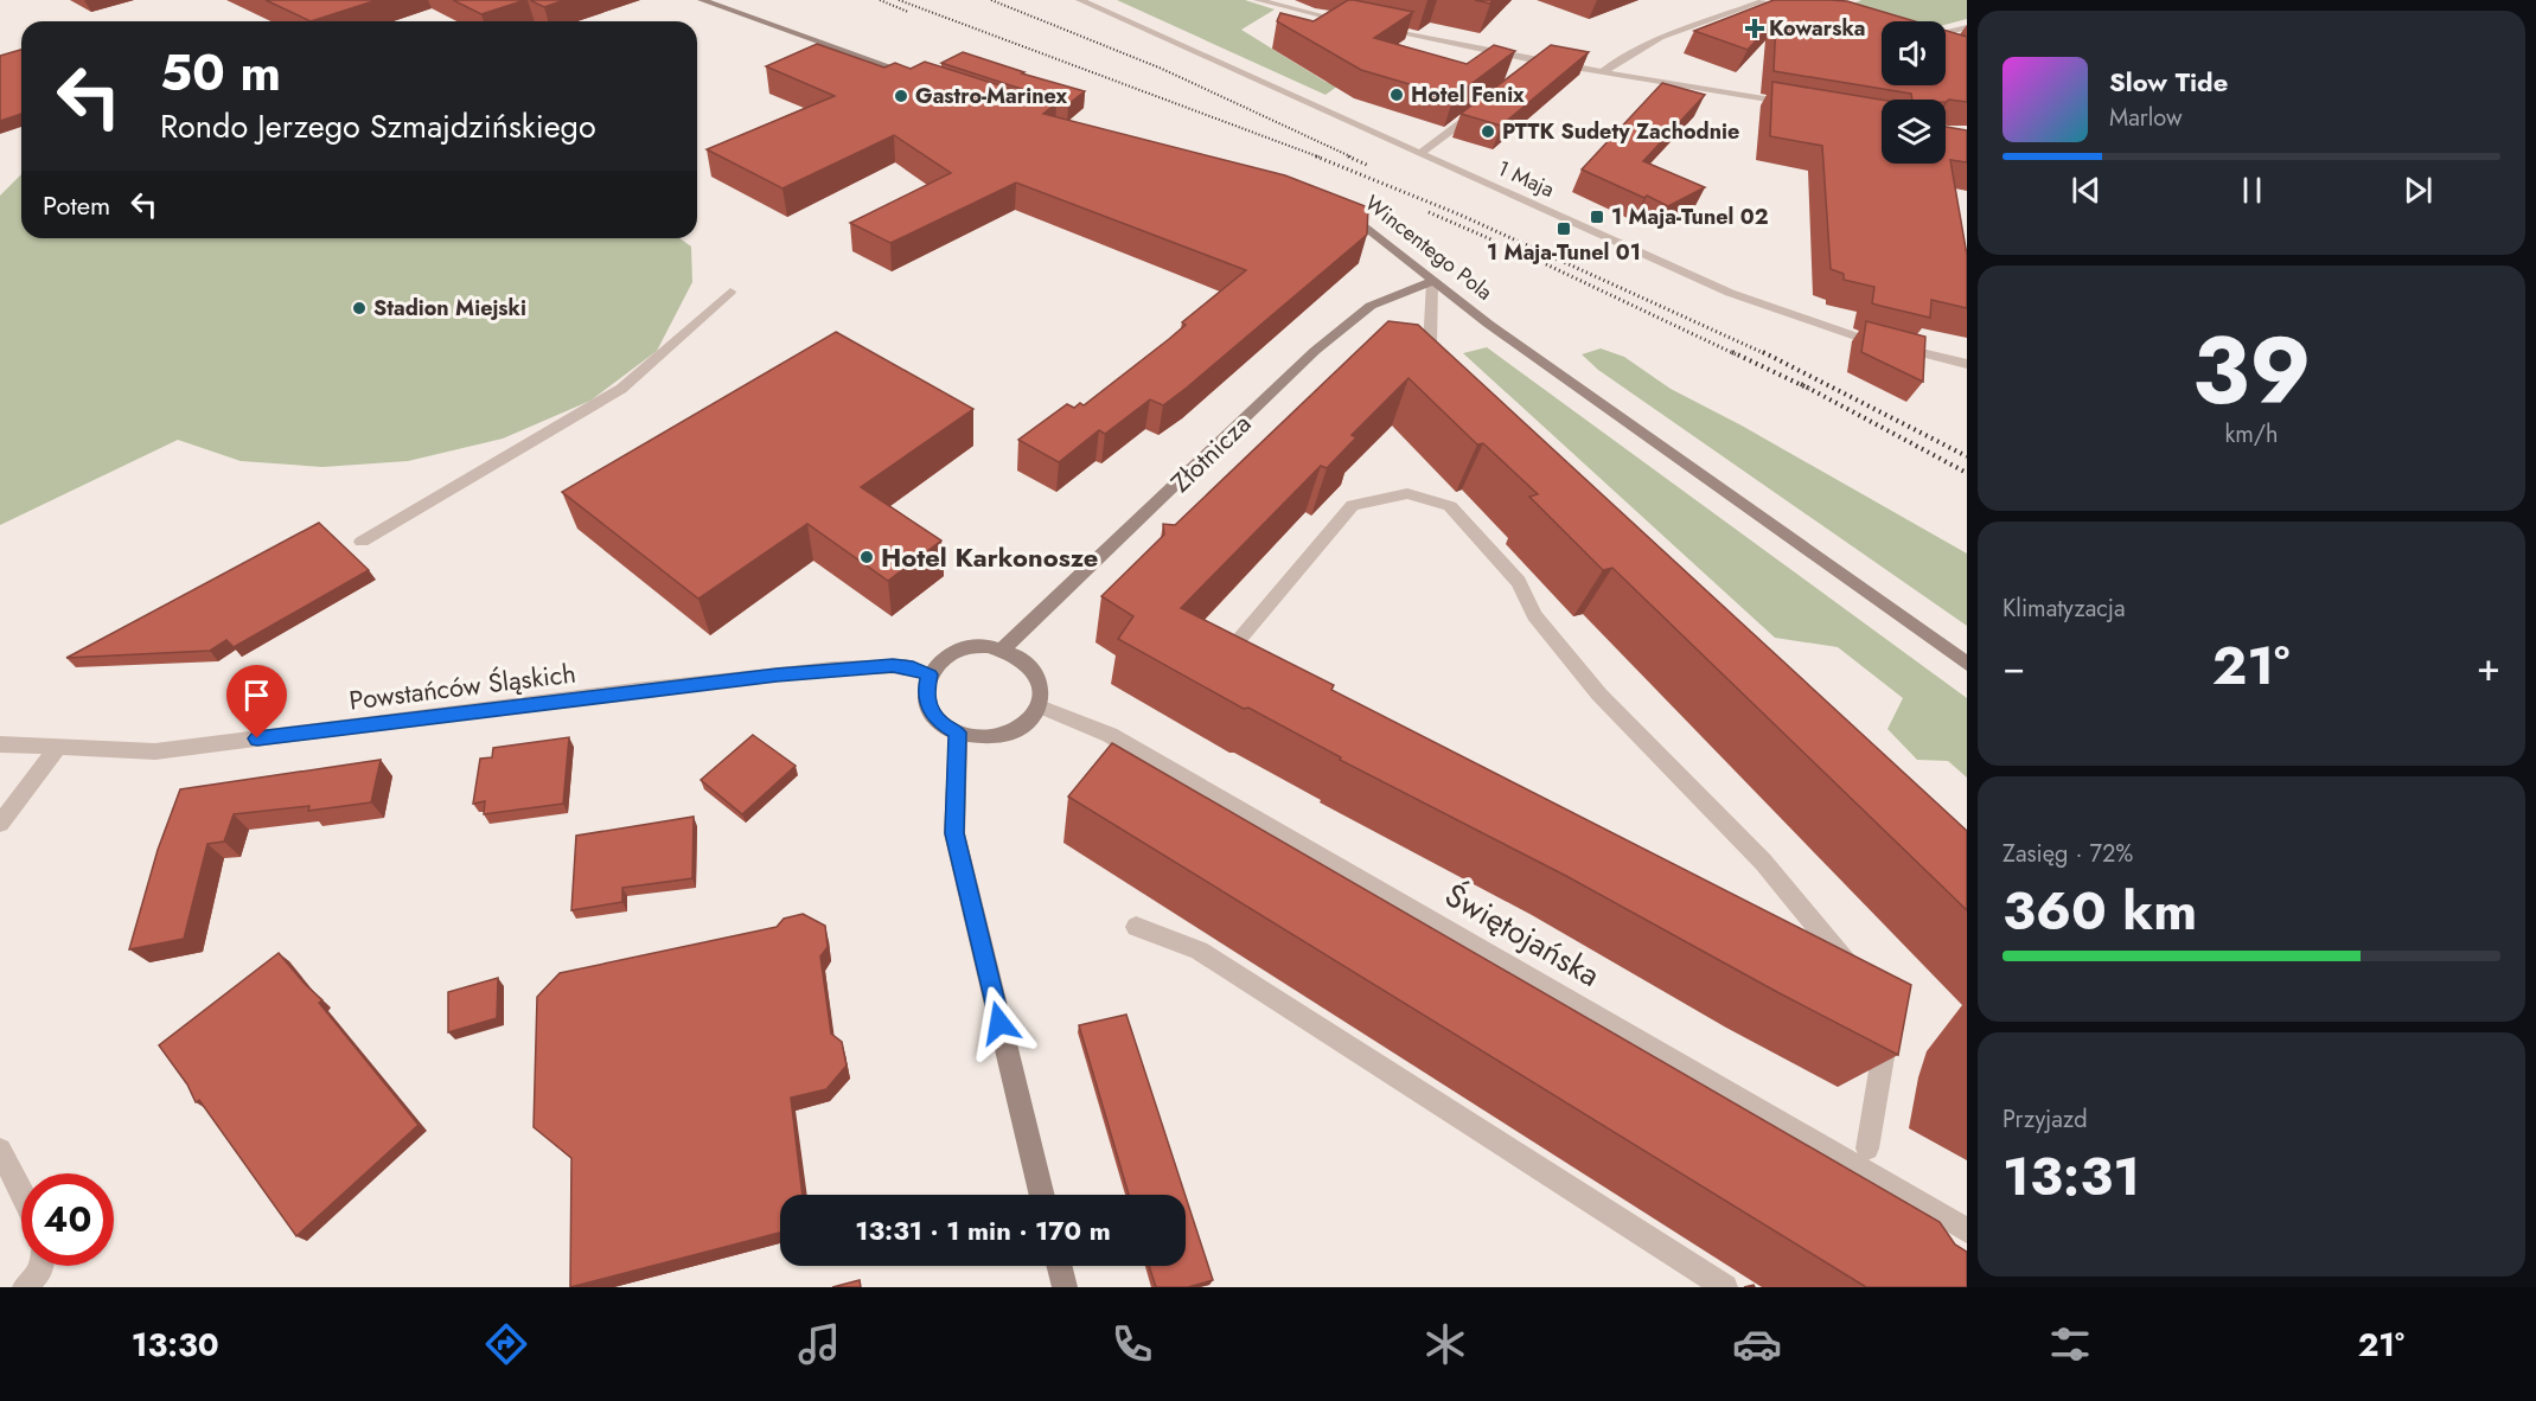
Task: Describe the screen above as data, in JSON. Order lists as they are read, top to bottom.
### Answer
{
  "streets": {
    "street": [
      "1 Maja",
      "Wincentego Pola",
      "Złotnicza",
      "Powstańców Śląskich",
      "Świętojańska"
    ]
  },
  "crossings": [
    ["Wincentego Pola", "Złotnicza"],
    ["Złotnicza", "Powstańców Śląskich"],
    ["Złotnicza", "Świętojańska"],
    ["Powstańców Śląskich", "Świętojańska"]
  ],
  "places": {
    "health": ["Kowarska"],
    "other": [
      "Hotel Fenix",
      "Gastro-Marinex",
      "PTTK Sudety Zachodnie",
      "Stadion Miejski",
      "Hotel Karkonosze"
    ],
    "transit": ["1 Maja-Tunel 02", "1 Maja-Tunel 01"]
  },
  "page": {
    "turn": ["50 m", "Rondo Jerzego Szmajdzińskiego"],
    "song": ["Slow Tide", "Marlow"],
    "then": "Potem",
    "tile": [
      ["39", "km/h"],
      "Klimatyzacja",
      ["Zasięg · 72%", "360 km"],
      ["Przyjazd", "13:31"]
    ],
    "heat": ["−", "21°", "+"],
    "limit": "40",
    "trip": "13:31 · 1 min · 170 m",
    "tabs": ["13:30", "21°"]
  }
}
